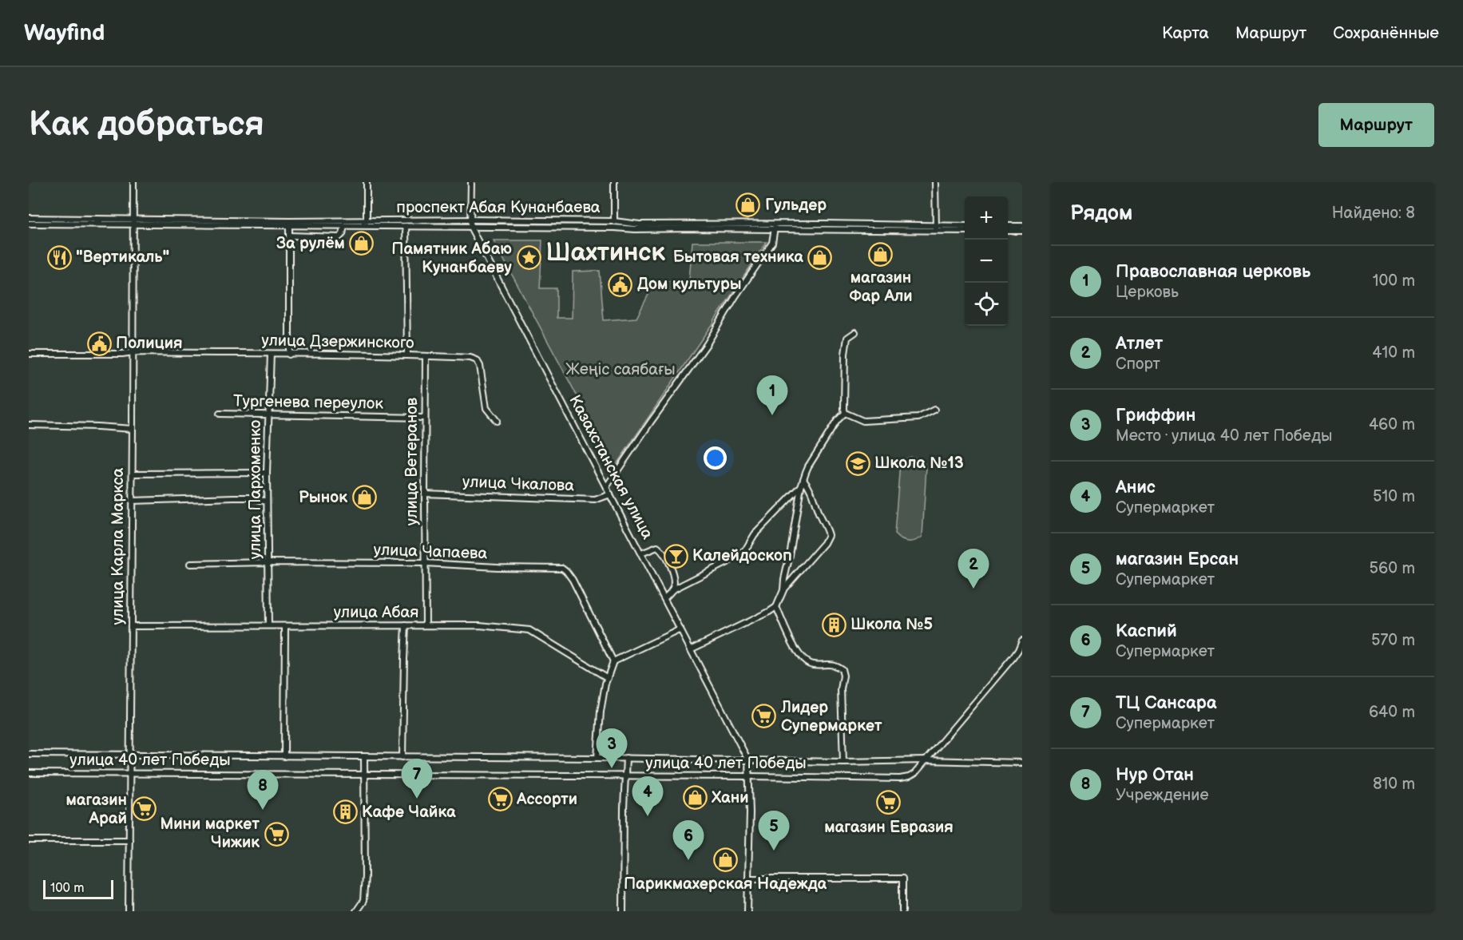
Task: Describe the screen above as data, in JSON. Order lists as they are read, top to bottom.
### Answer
{
  "streets": {
    "street": [
      "проспект Абая Кунанбаева",
      "улица Дзержинского",
      "Тургенева переулок",
      "улица Ветеранов",
      "Казахстанская улица",
      "улица Чкалова",
      "улица Пархоменко",
      "улица Карла Маркса",
      "улица Чапаева",
      "улица Абая",
      "улица 40 лет Победы"
    ]
  },
  "crossings": [
    ["проспект Абая Кунанбаева", "Казахстанская улица"],
    ["проспект Абая Кунанбаева", "улица Карла Маркса"],
    ["улица Дзержинского", "улица Ветеранов"],
    ["улица Дзержинского", "улица Пархоменко"],
    ["улица Дзержинского", "улица Карла Маркса"],
    ["Тургенева переулок", "улица Ветеранов"],
    ["Тургенева переулок", "улица Пархоменко"],
    ["улица Ветеранов", "улица Чкалова"],
    ["улица Ветеранов", "улица Чапаева"],
    ["улица Ветеранов", "улица Абая"],
    ["Казахстанская улица", "улица Чкалова"],
    ["Казахстанская улица", "улица 40 лет Победы"],
    ["улица Пархоменко", "улица Чапаева"],
    ["улица Пархоменко", "улица Абая"],
    ["улица Карла Маркса", "улица Абая"],
    ["улица Карла Маркса", "улица 40 лет Победы"]
  ],
  "districts": ["Шахтинск"],
  "parks": ["Жеңіс саябағы"],
  "places": {
    "shop": [
      "Гульдер",
      "За рулём",
      "магазин Фар Али",
      "Бытовая техника",
      "Рынок",
      "Хани",
      "Парикмахерская Надежда"
    ],
    "restaurant": ["\"Вертикаль\""],
    "place": ["Памятник Абаю Кунанбаеву"],
    "public building": ["Дом культуры", "Полиция"],
    "school or university": ["Школа №13"],
    "bar": ["Калейдоскоп"],
    "building": ["Школа №5", "Кафе Чайка"],
    "supermarket": [
      "Лидер Супермаркет",
      "Ассорти",
      "магазин Евразия",
      "магазин Арай",
      "Мини маркет Чижик"
    ]
  },
  "scale_bar": "100 m",
  "page": {
    "header": "Wayfind",
    "nav": ["Карта", "Маршрут", "Сохранённые"],
    "buttons": "Маршрут",
    "title": "Как добраться",
    "heading": ["Рядом", "Найдено: 8"],
    "map_buttons": ["+", "−"],
    "list": [
      {
        "mark": "1",
        "name": "Православная церковь",
        "note": "Церковь",
        "value": "100 m"
      },
      {
        "mark": "2",
        "name": "Атлет",
        "note": "Спорт",
        "value": "410 m"
      },
      {
        "mark": "3",
        "name": "Гриффин",
        "note": "Место · улица 40 лет Победы",
        "value": "460 m"
      },
      {
        "mark": "4",
        "name": "Анис",
        "note": "Супермаркет",
        "value": "510 m"
      },
      {
        "mark": "5",
        "name": "магазин Ерсан",
        "note": "Супермаркет",
        "value": "560 m"
      },
      {
        "mark": "6",
        "name": "Каспий",
        "note": "Супермаркет",
        "value": "570 m"
      },
      {
        "mark": "7",
        "name": "ТЦ Сансара",
        "note": "Супермаркет",
        "value": "640 m"
      },
      {
        "mark": "8",
        "name": "Нур Отан",
        "note": "Учреждение",
        "value": "810 m"
      }
    ],
    "pins": [
      "1",
      "2",
      "3",
      "7",
      "8",
      "4",
      "5",
      "6"
    ],
    "scale": "100 m"
  }
}
